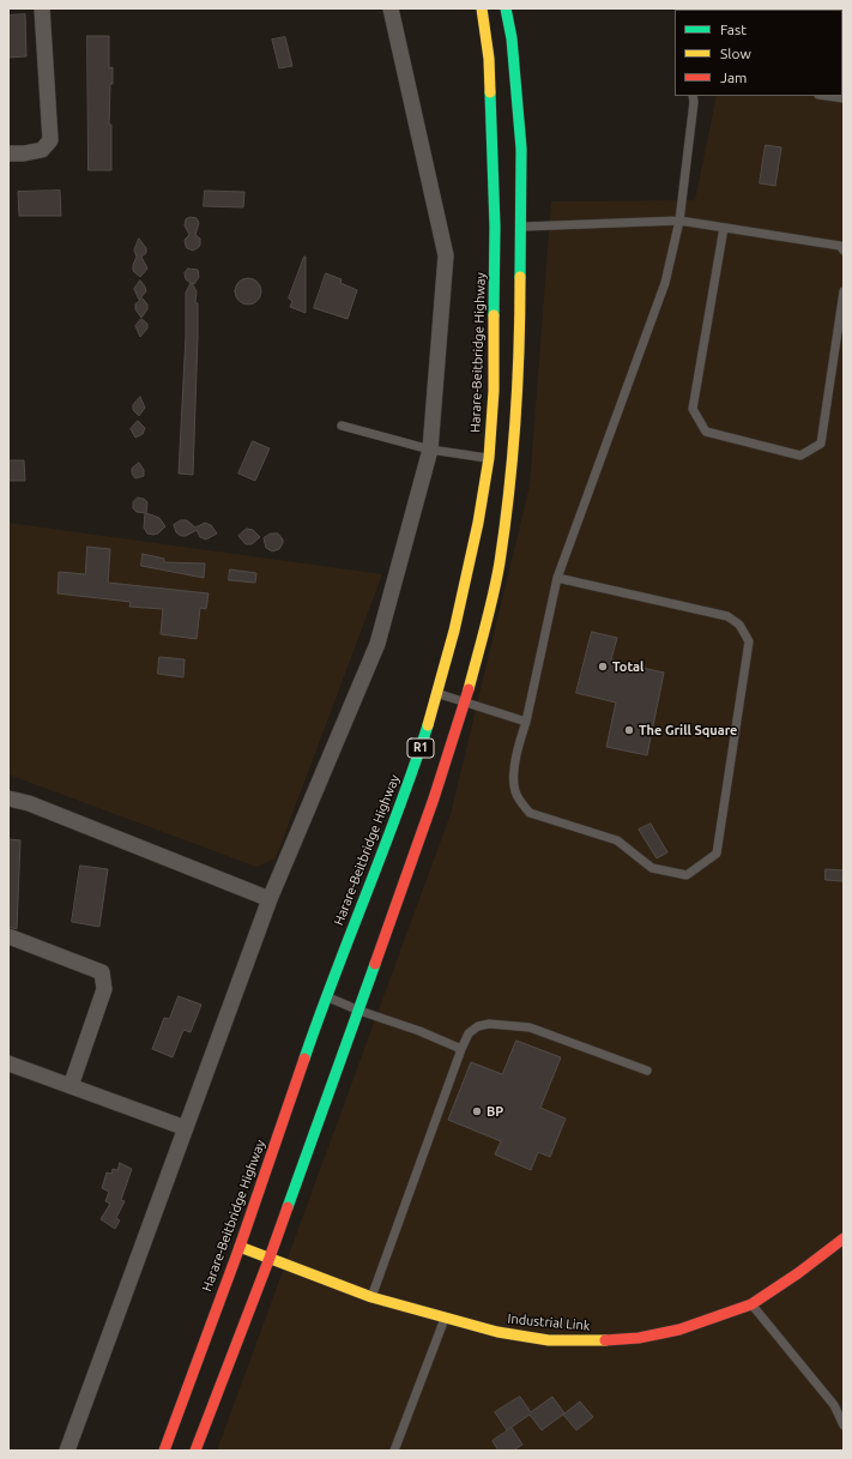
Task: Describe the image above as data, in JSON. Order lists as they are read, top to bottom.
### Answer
{
  "streets": {
    "main road": ["Harare-Beitbridge Highway", "R1", "Industrial Link"]
  },
  "crossings": [
    ["Harare-Beitbridge Highway", "Industrial Link"]
  ],
  "places": ["Total", "The Grill Square", "BP"],
  "legend": ["Fast", "Slow", "Jam"]
}
